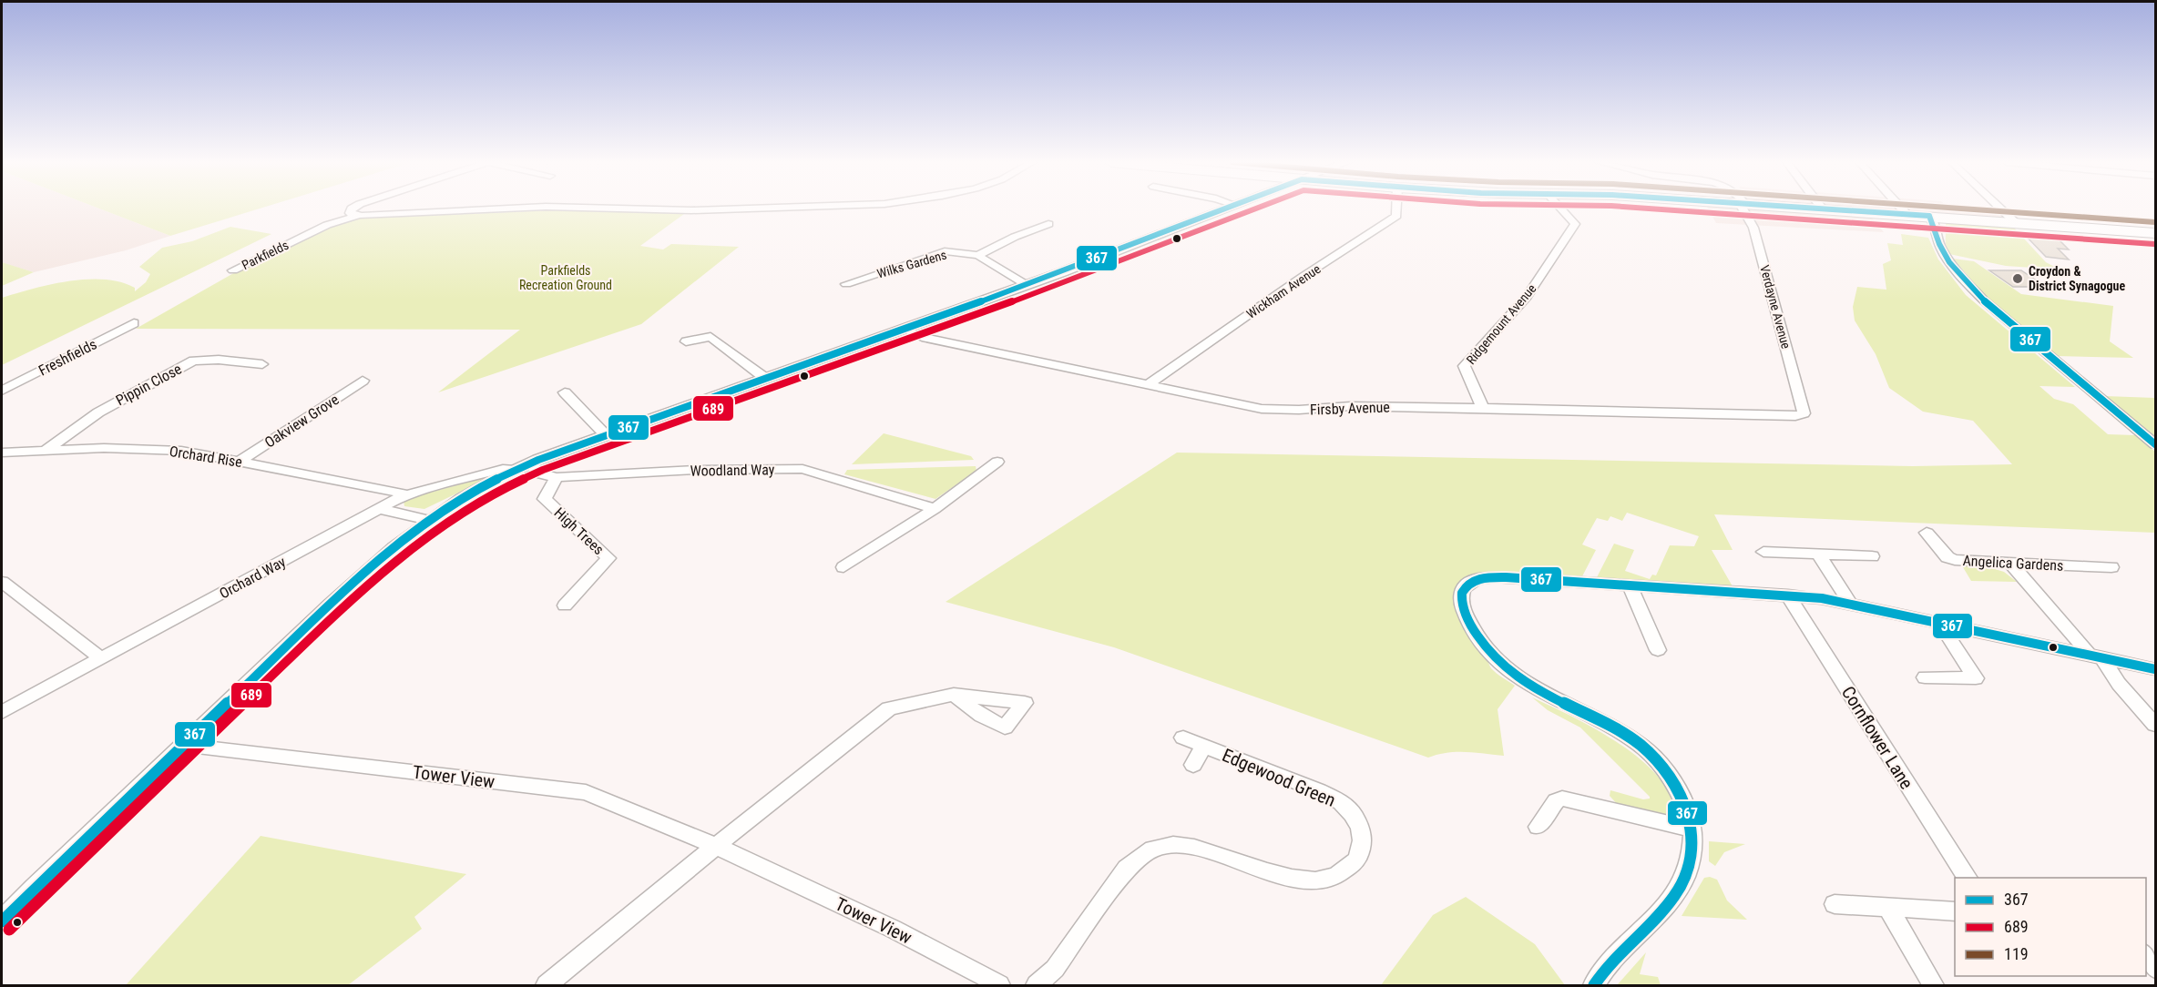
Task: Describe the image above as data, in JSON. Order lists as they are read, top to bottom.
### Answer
{
  "streets": {
    "street": [
      "Parkfields",
      "Wilks Gardens",
      "Wickham Avenue",
      "Verdayne Avenue",
      "Ridgemount Avenue",
      "Freshfields",
      "Pippin Close",
      "Firsby Avenue",
      "Oakview Grove",
      "Orchard Rise",
      "Woodland Way",
      "High Trees",
      "Angelica Gardens",
      "Orchard Way",
      "Cornflower Lane",
      "Tower View",
      "Edgewood Green"
    ]
  },
  "crossings": [
    ["Wickham Avenue", "Firsby Avenue"],
    ["Verdayne Avenue", "Firsby Avenue"],
    ["Ridgemount Avenue", "Firsby Avenue"],
    ["Pippin Close", "Orchard Rise"],
    ["Oakview Grove", "Orchard Rise"],
    ["Orchard Rise", "Orchard Way"],
    ["Woodland Way", "High Trees"]
  ],
  "parks": ["Parkfields Recreation Ground"],
  "places": ["Croydon & District Synagogue"],
  "lines": ["transit line 367", "transit line 689", "transit line 119"],
  "legend": ["367", "689", "119"]
}
